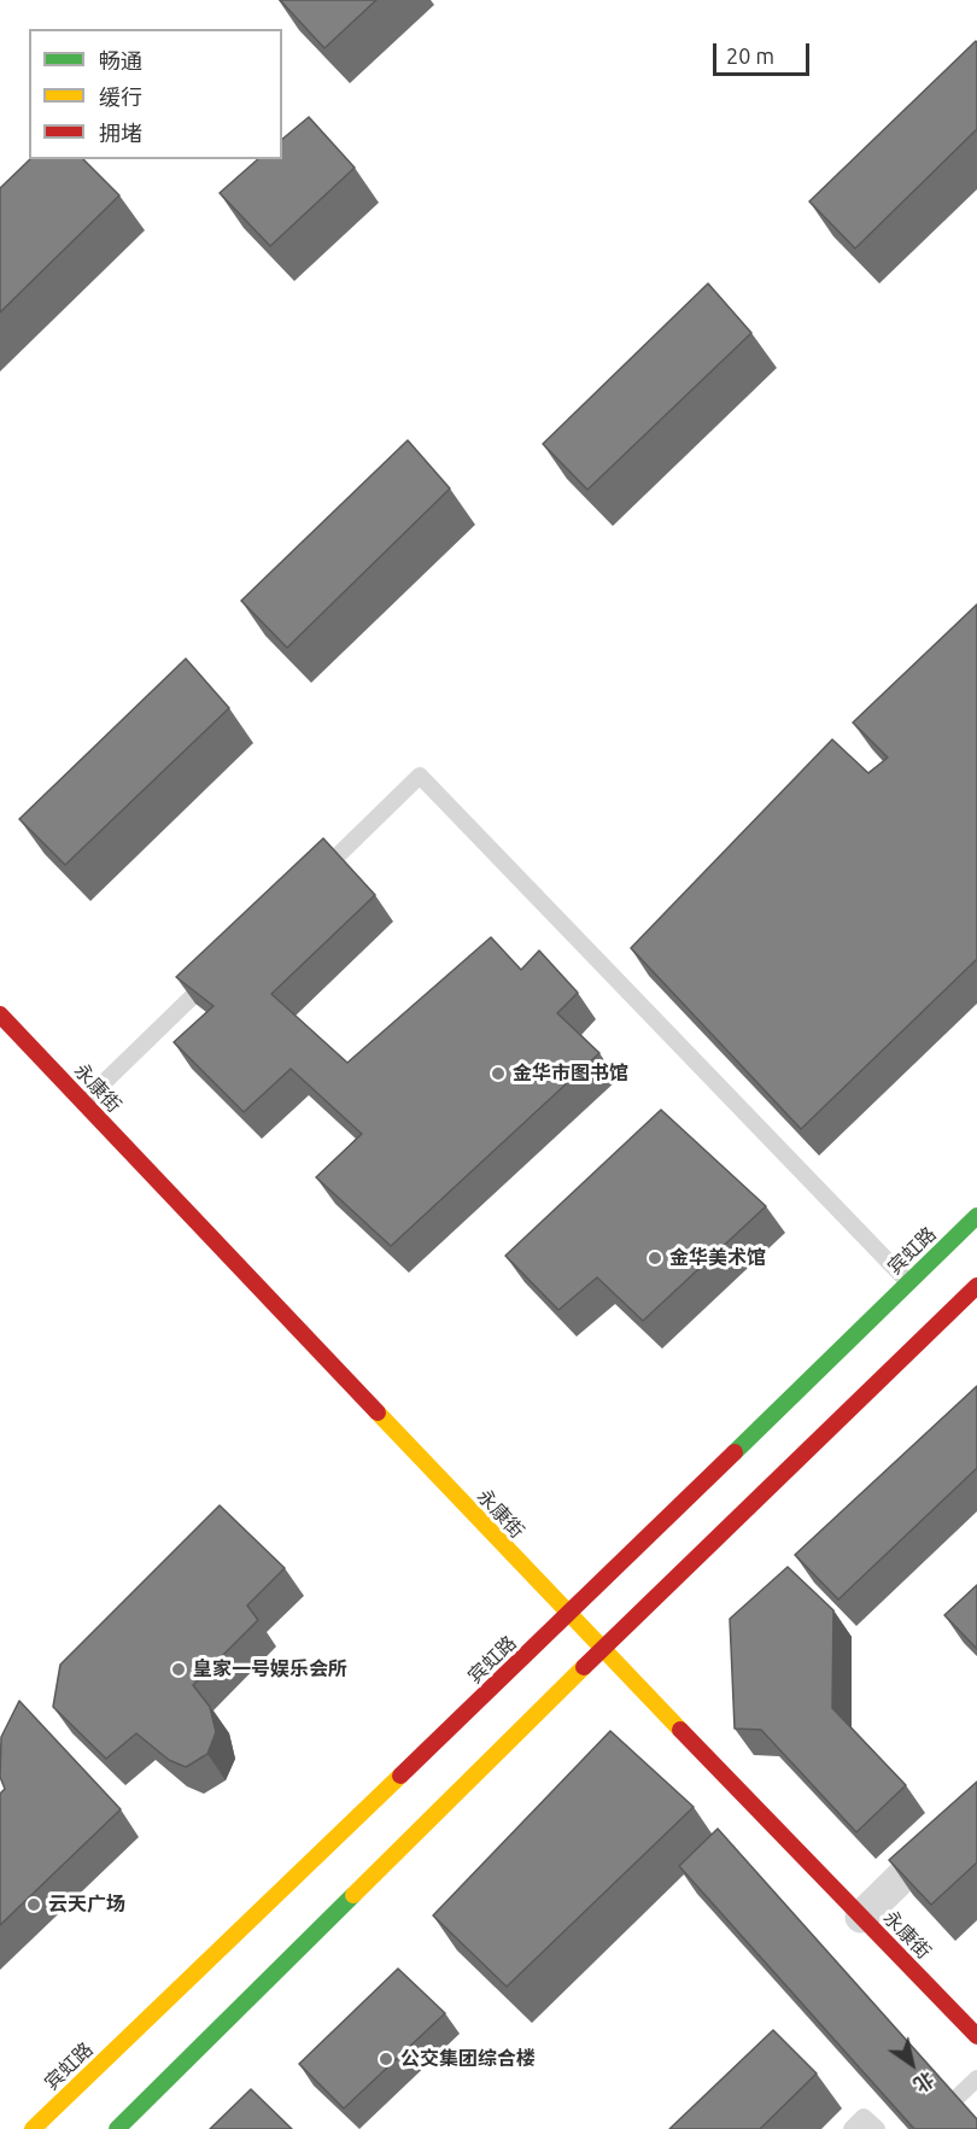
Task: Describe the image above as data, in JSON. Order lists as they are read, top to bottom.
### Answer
{
  "streets": {
    "main road": ["永康街", "宾虹路"]
  },
  "crossings": [
    ["永康街", "宾虹路"]
  ],
  "places": [
    "金华市图书馆",
    "金华美术馆",
    "皇家一号娱乐会所",
    "云天广场",
    "公交集团综合楼"
  ],
  "legend": ["畅通", "缓行", "拥堵"],
  "scale_bar": "20 m",
  "north": "bottom right"
}
